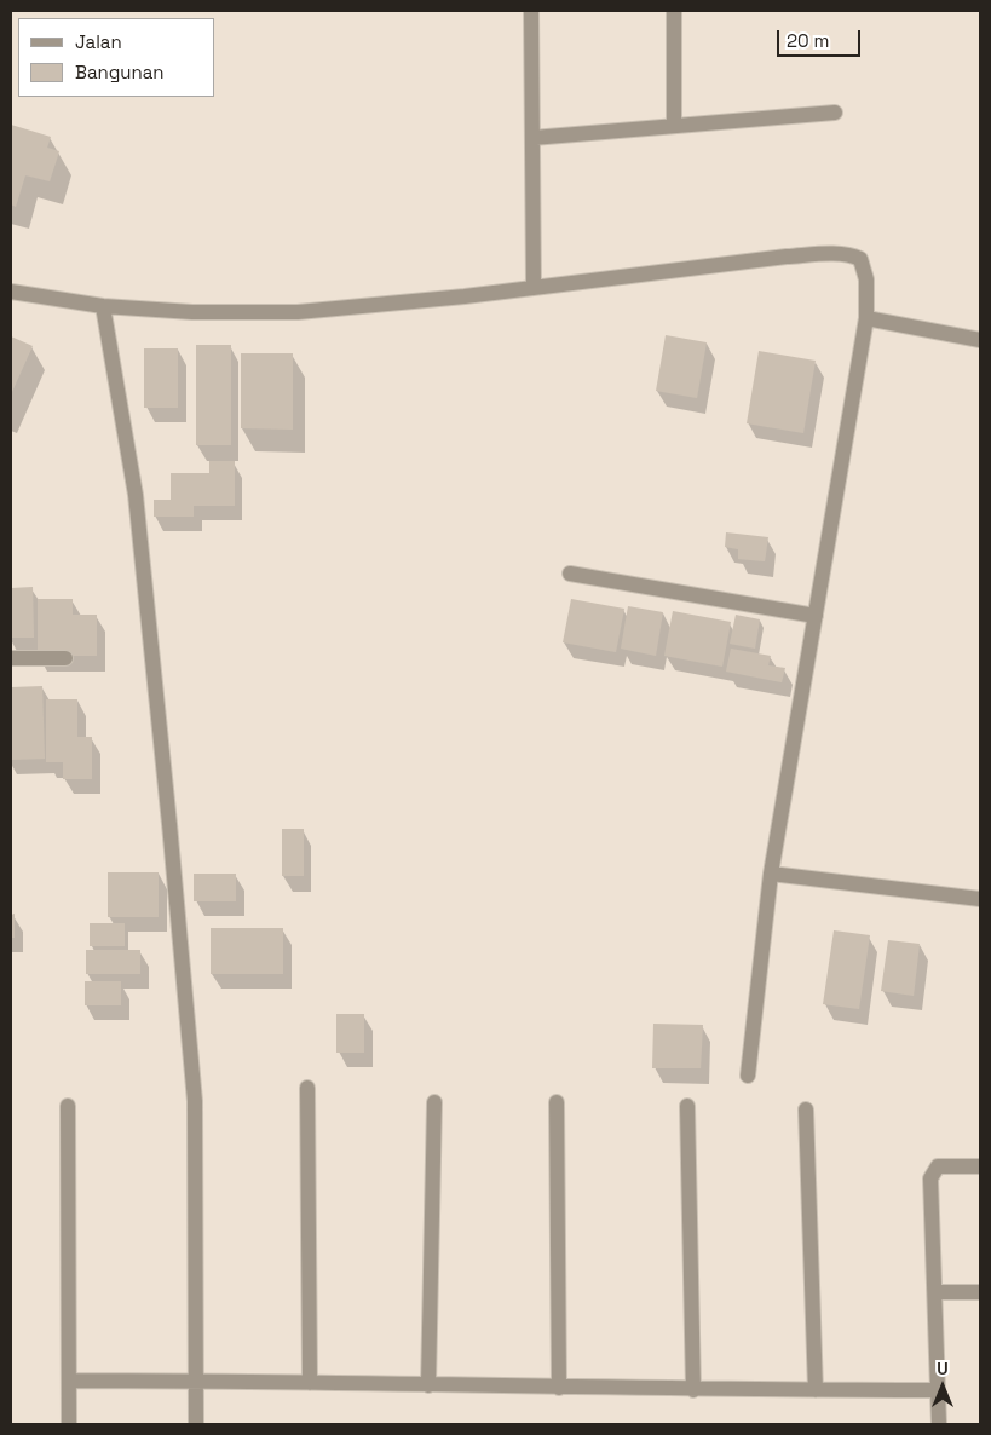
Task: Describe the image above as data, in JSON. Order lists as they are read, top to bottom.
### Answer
{
  "legend": ["Jalan", "Bangunan"],
  "scale_bar": "20 m",
  "north": "top"
}
